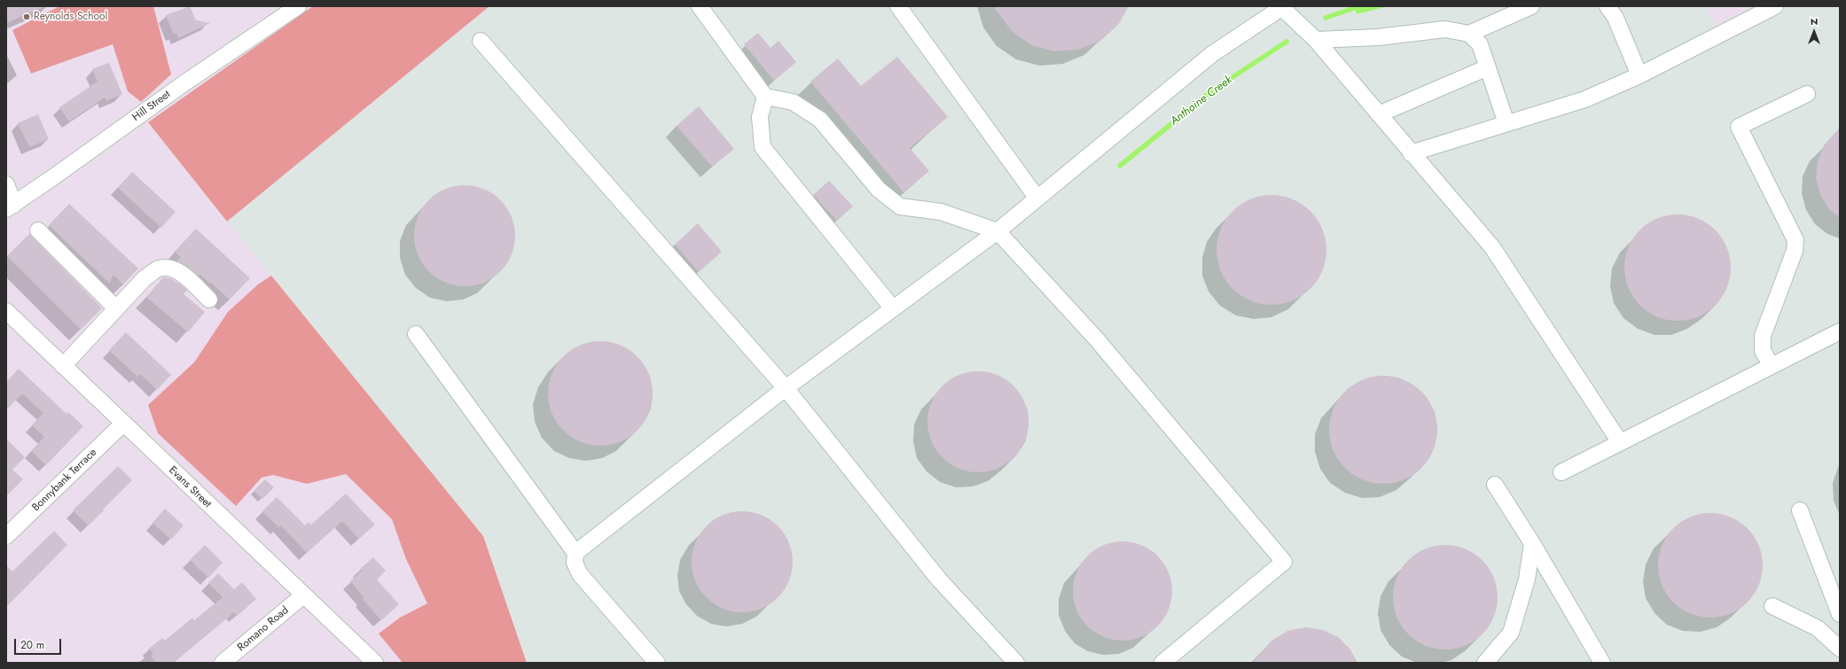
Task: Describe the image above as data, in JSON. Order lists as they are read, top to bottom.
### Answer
{
  "streets": {
    "street": [
      "Hill Street",
      "Bonnybank Terrace",
      "Evans Street",
      "Romano Road"
    ]
  },
  "crossings": [
    ["Bonnybank Terrace", "Evans Street"],
    ["Evans Street", "Romano Road"]
  ],
  "water": ["Anthoine Creek"],
  "places": ["Reynolds School"],
  "scale_bar": "20 m",
  "north": "top"
}
